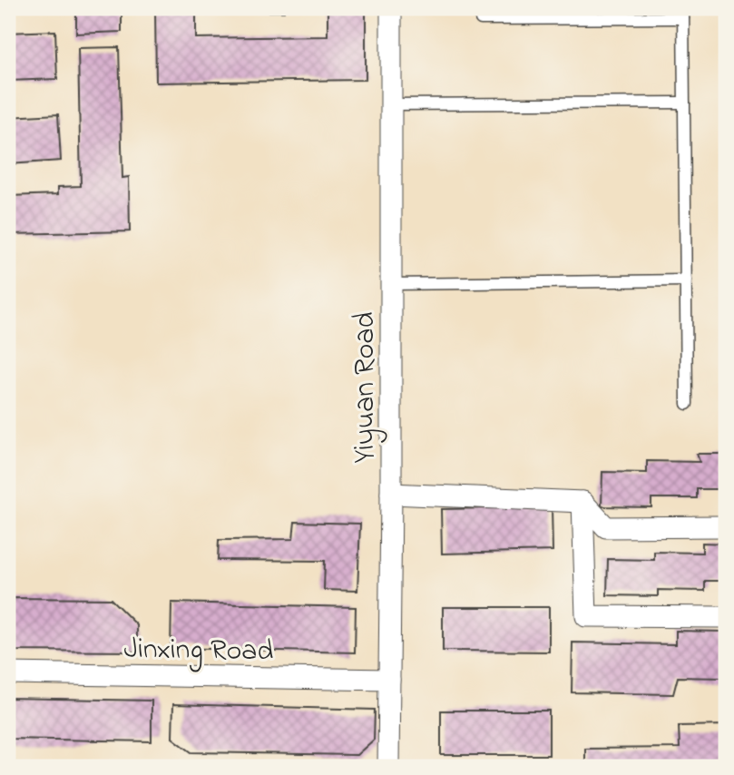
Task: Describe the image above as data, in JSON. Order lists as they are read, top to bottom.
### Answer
{
  "streets": {
    "street": ["Yiyuan Road", "Jinxing Road"]
  },
  "crossings": [
    ["Yiyuan Road", "Jinxing Road"]
  ]
}
